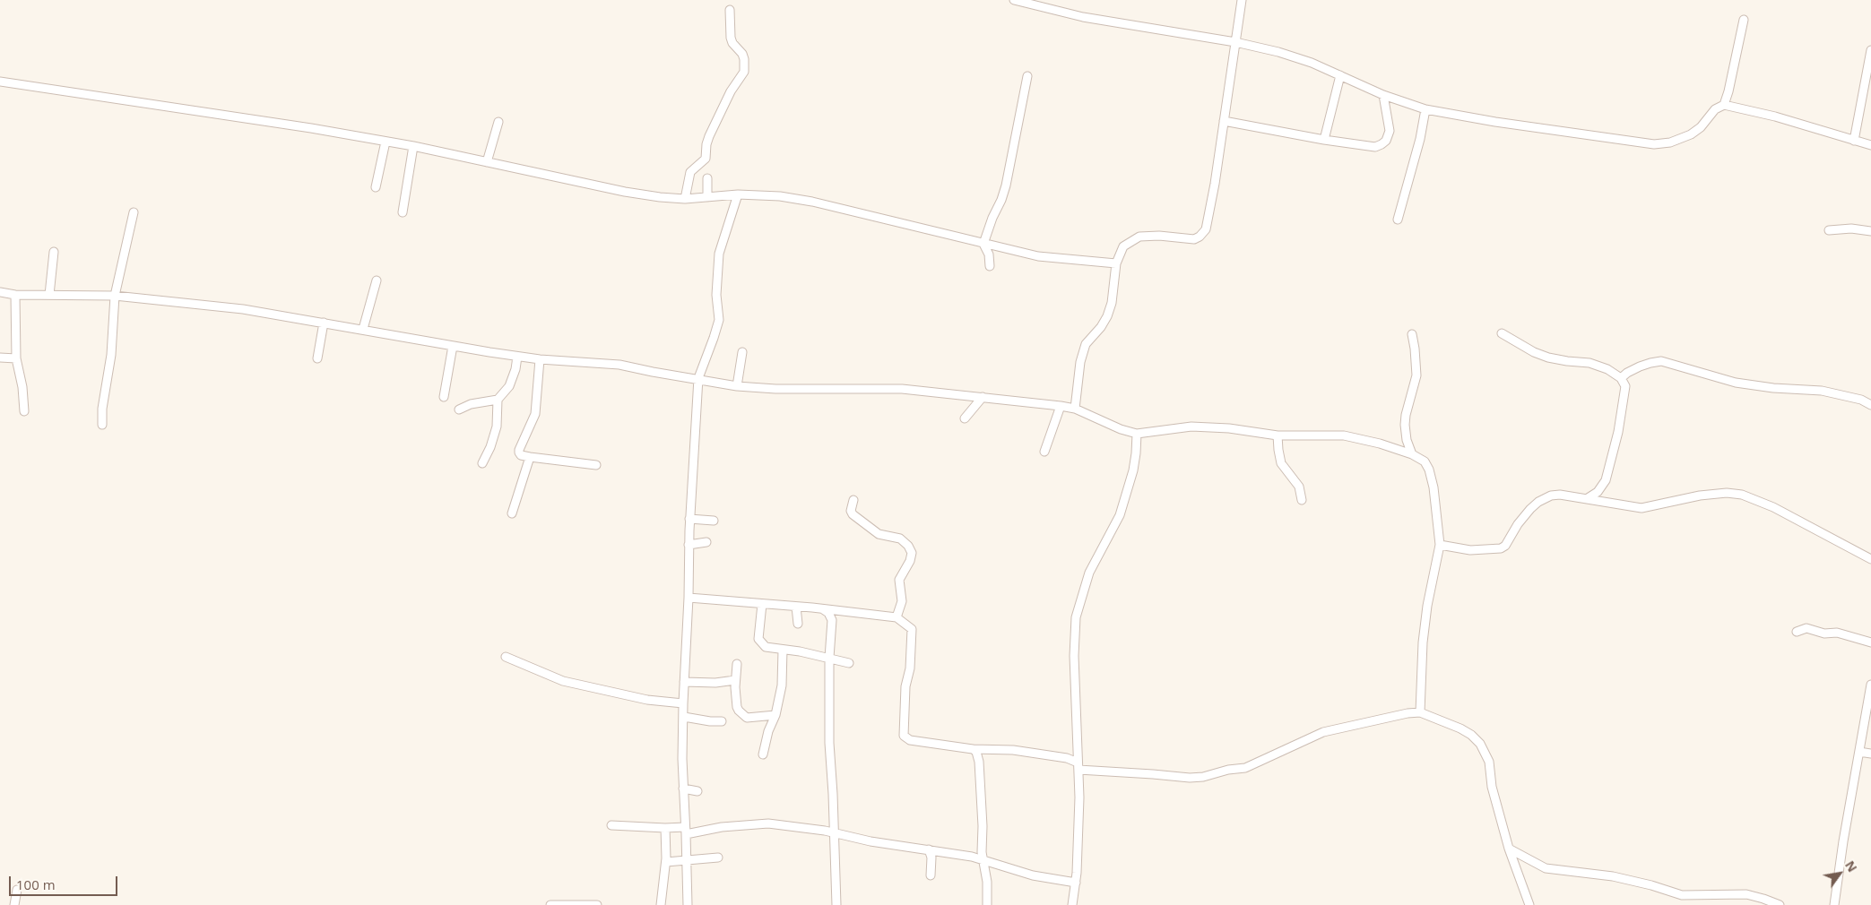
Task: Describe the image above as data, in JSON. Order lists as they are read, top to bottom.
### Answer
{
  "scale_bar": "100 m",
  "north": "top right"
}
